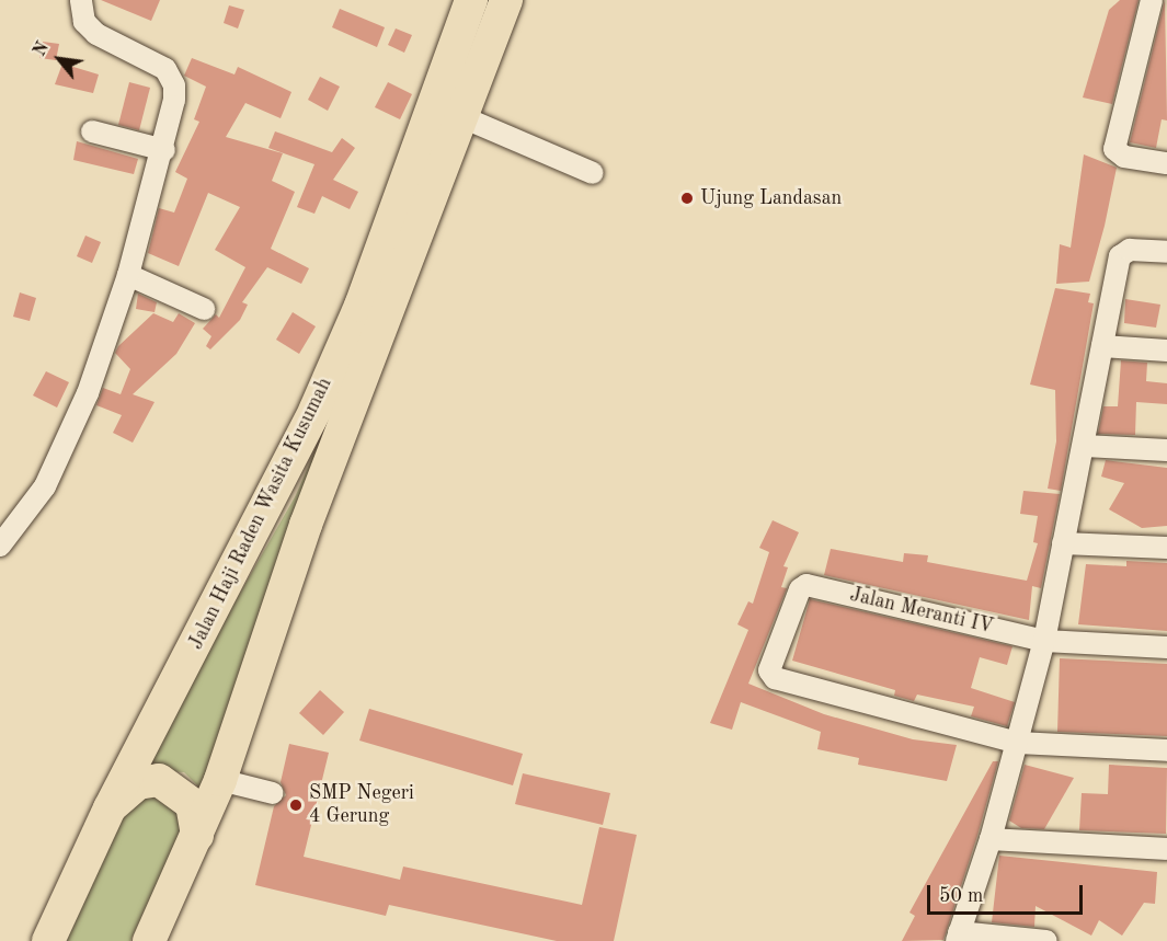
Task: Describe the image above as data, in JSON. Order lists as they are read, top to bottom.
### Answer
{
  "streets": {
    "highway": ["Jalan Haji Raden Wasita Kusumah"],
    "street": ["Jalan Meranti IV"]
  },
  "places": ["Ujung Landasan", "SMP Negeri 4 Gerung"],
  "scale_bar": "50 m",
  "north": "top left"
}
